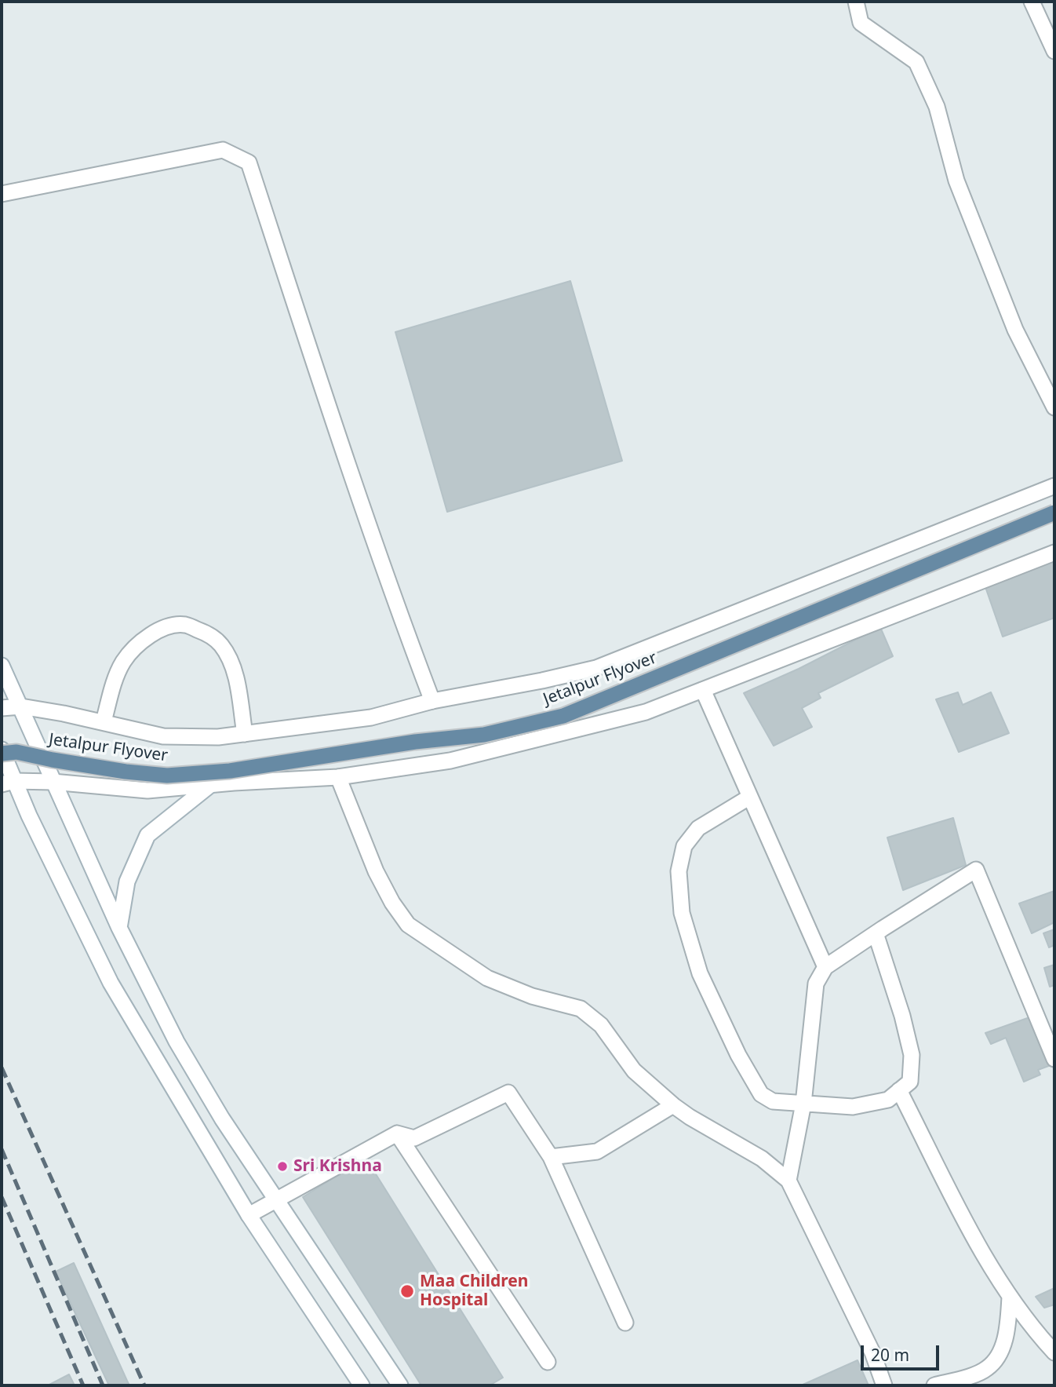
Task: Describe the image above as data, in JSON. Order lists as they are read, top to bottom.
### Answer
{
  "streets": {
    "main road": ["Jetalpur Flyover"]
  },
  "places": ["Sri Krishna", "Maa Children Hospital"],
  "scale_bar": "20 m"
}
